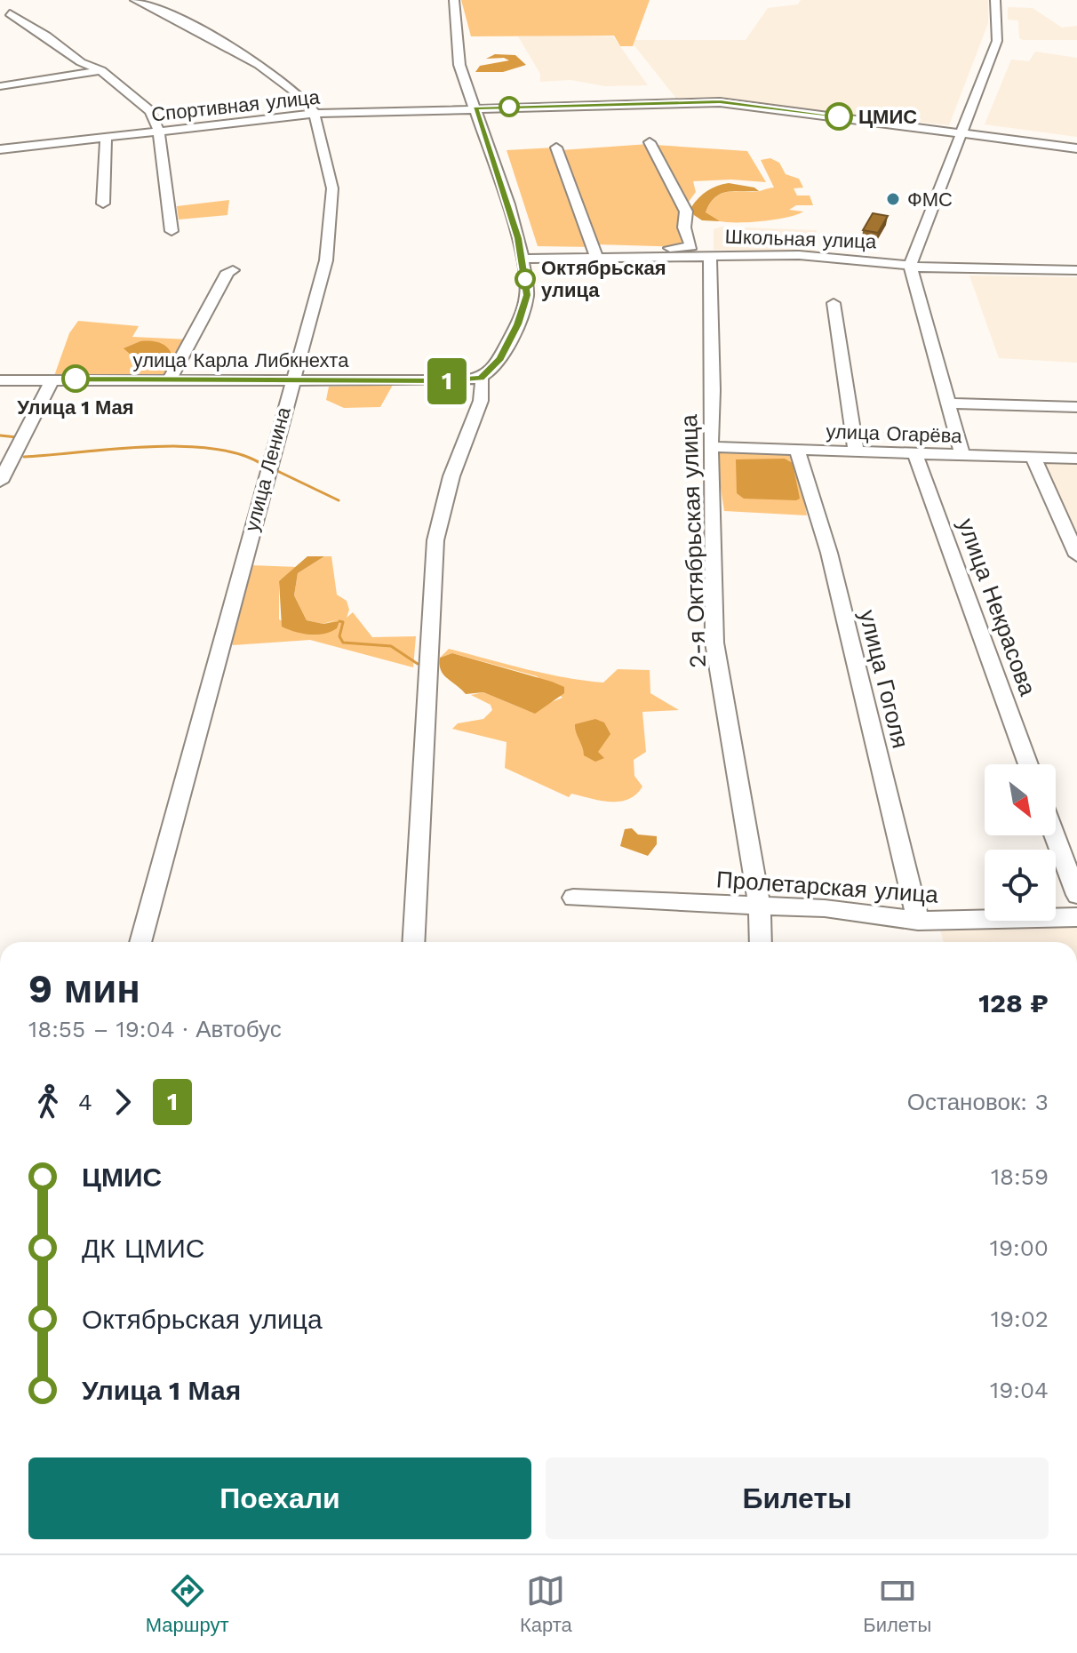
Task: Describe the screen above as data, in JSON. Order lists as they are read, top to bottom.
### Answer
{
  "streets": {
    "street": [
      "Спортивная улица",
      "Школьная улица",
      "улица Карла Либкнехта",
      "улица Огарёва",
      "улица Ленина",
      "2-я Октябрьская улица",
      "улица Некрасова",
      "улица Гоголя",
      "Пролетарская улица"
    ]
  },
  "crossings": [
    ["Спортивная улица", "улица Ленина"],
    ["Школьная улица", "2-я Октябрьская улица"],
    ["улица Карла Либкнехта", "улица Ленина"],
    ["улица Огарёва", "2-я Октябрьская улица"],
    ["улица Огарёва", "улица Некрасова"],
    ["улица Огарёва", "улица Гоголя"],
    ["2-я Октябрьская улица", "Пролетарская улица"],
    ["улица Гоголя", "Пролетарская улица"]
  ],
  "places": [
    "ЦМИС",
    "ФМС",
    "Октябрьская улица",
    "Улица 1 Мая"
  ],
  "lines": ["bus line 1"],
  "north": "bottom right",
  "page": {
    "on_map": "1",
    "heading": ["9 мин", "18:55 – 19:04 · Автобус", "128 ₽"],
    "legs": ["4", "1", "Остановок: 3"],
    "list": [
      {
        "name": "ЦМИС",
        "value": "18:59"
      },
      {
        "name": "ДК ЦМИС",
        "value": "19:00"
      },
      {
        "name": "Октябрьская улица",
        "value": "19:02"
      },
      {
        "name": "Улица 1 Мая",
        "value": "19:04"
      }
    ],
    "buttons": ["Поехали", "Билеты"],
    "tabs": ["Маршрут", "Карта", "Билеты"]
  }
}
